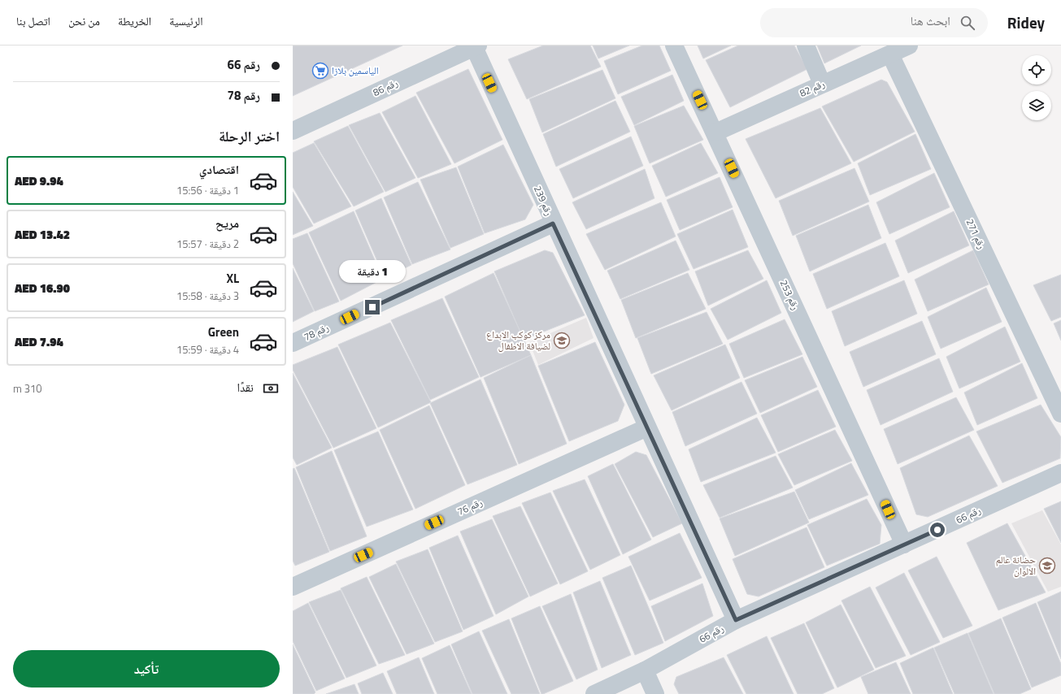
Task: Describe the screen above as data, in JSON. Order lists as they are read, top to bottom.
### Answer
{
  "streets": {
    "street": [
      "رقم 86",
      "رقم 82",
      "رقم 239",
      "رقم 271",
      "رقم 253",
      "رقم 78",
      "رقم 76",
      "رقم 66"
    ]
  },
  "crossings": [
    ["رقم 86", "رقم 239"],
    ["رقم 82", "رقم 271"],
    ["رقم 82", "رقم 253"],
    ["رقم 239", "رقم 78"],
    ["رقم 239", "رقم 76"],
    ["رقم 239", "رقم 66"],
    ["رقم 253", "رقم 66"]
  ],
  "places": {
    "supermarket": ["الياسمين بلازا"],
    "school or university": ["مركز كوكب الابداع لضيافة الاطفال", "حضانة عالم الالوان"]
  },
  "page": {
    "header": "Ridey",
    "search": "ابحث هنا",
    "nav": [
      "الرئيسية",
      "الخريطة",
      "من نحن",
      "اتصل بنا"
    ],
    "banner": ["رقم 66", "رقم 78"],
    "heading": "اختر الرحلة",
    "list": [
      {
        "name": "اقتصادي",
        "note": "1 دقيقة · 15:56",
        "value": "AED 9.94"
      },
      {
        "name": "مريح",
        "note": "2 دقيقة · 15:57",
        "value": "AED 13.42"
      },
      {
        "name": "XL",
        "note": "3 دقيقة · 15:58",
        "value": "AED 16.90"
      },
      {
        "name": "Green",
        "note": "4 دقيقة · 15:59",
        "value": "AED 7.94"
      }
    ],
    "bubble": "1 دقيقة",
    "pay": ["نقدًا", "310 m"],
    "buttons": "تأكيد"
  }
}
